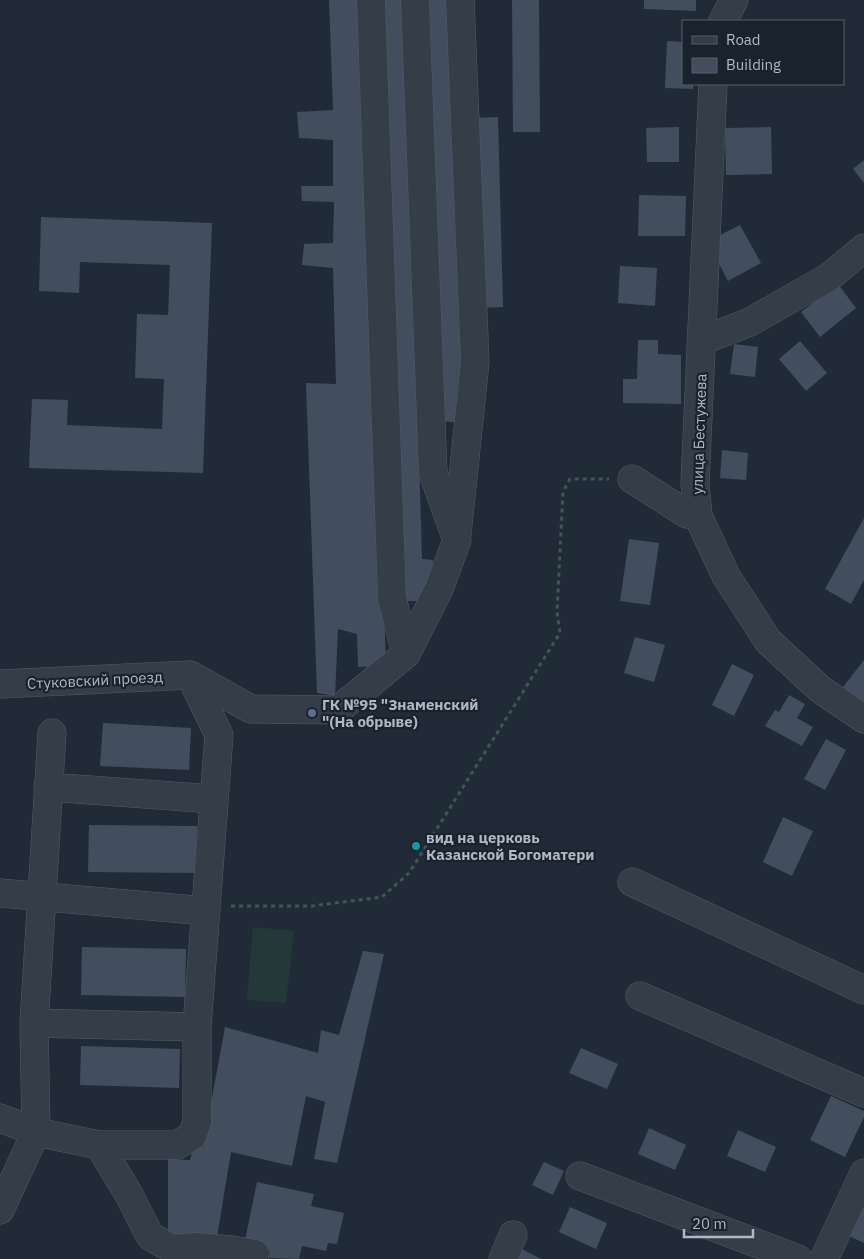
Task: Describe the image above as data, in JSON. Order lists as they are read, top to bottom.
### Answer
{
  "streets": {
    "street": ["улица Бестужева", "Стуковский проезд"]
  },
  "places": ["ГК №95 \"Знаменский \"(На обрыве)", "вид на церковь Казанской Богоматери"],
  "legend": ["Road", "Building"],
  "scale_bar": "20 m"
}
